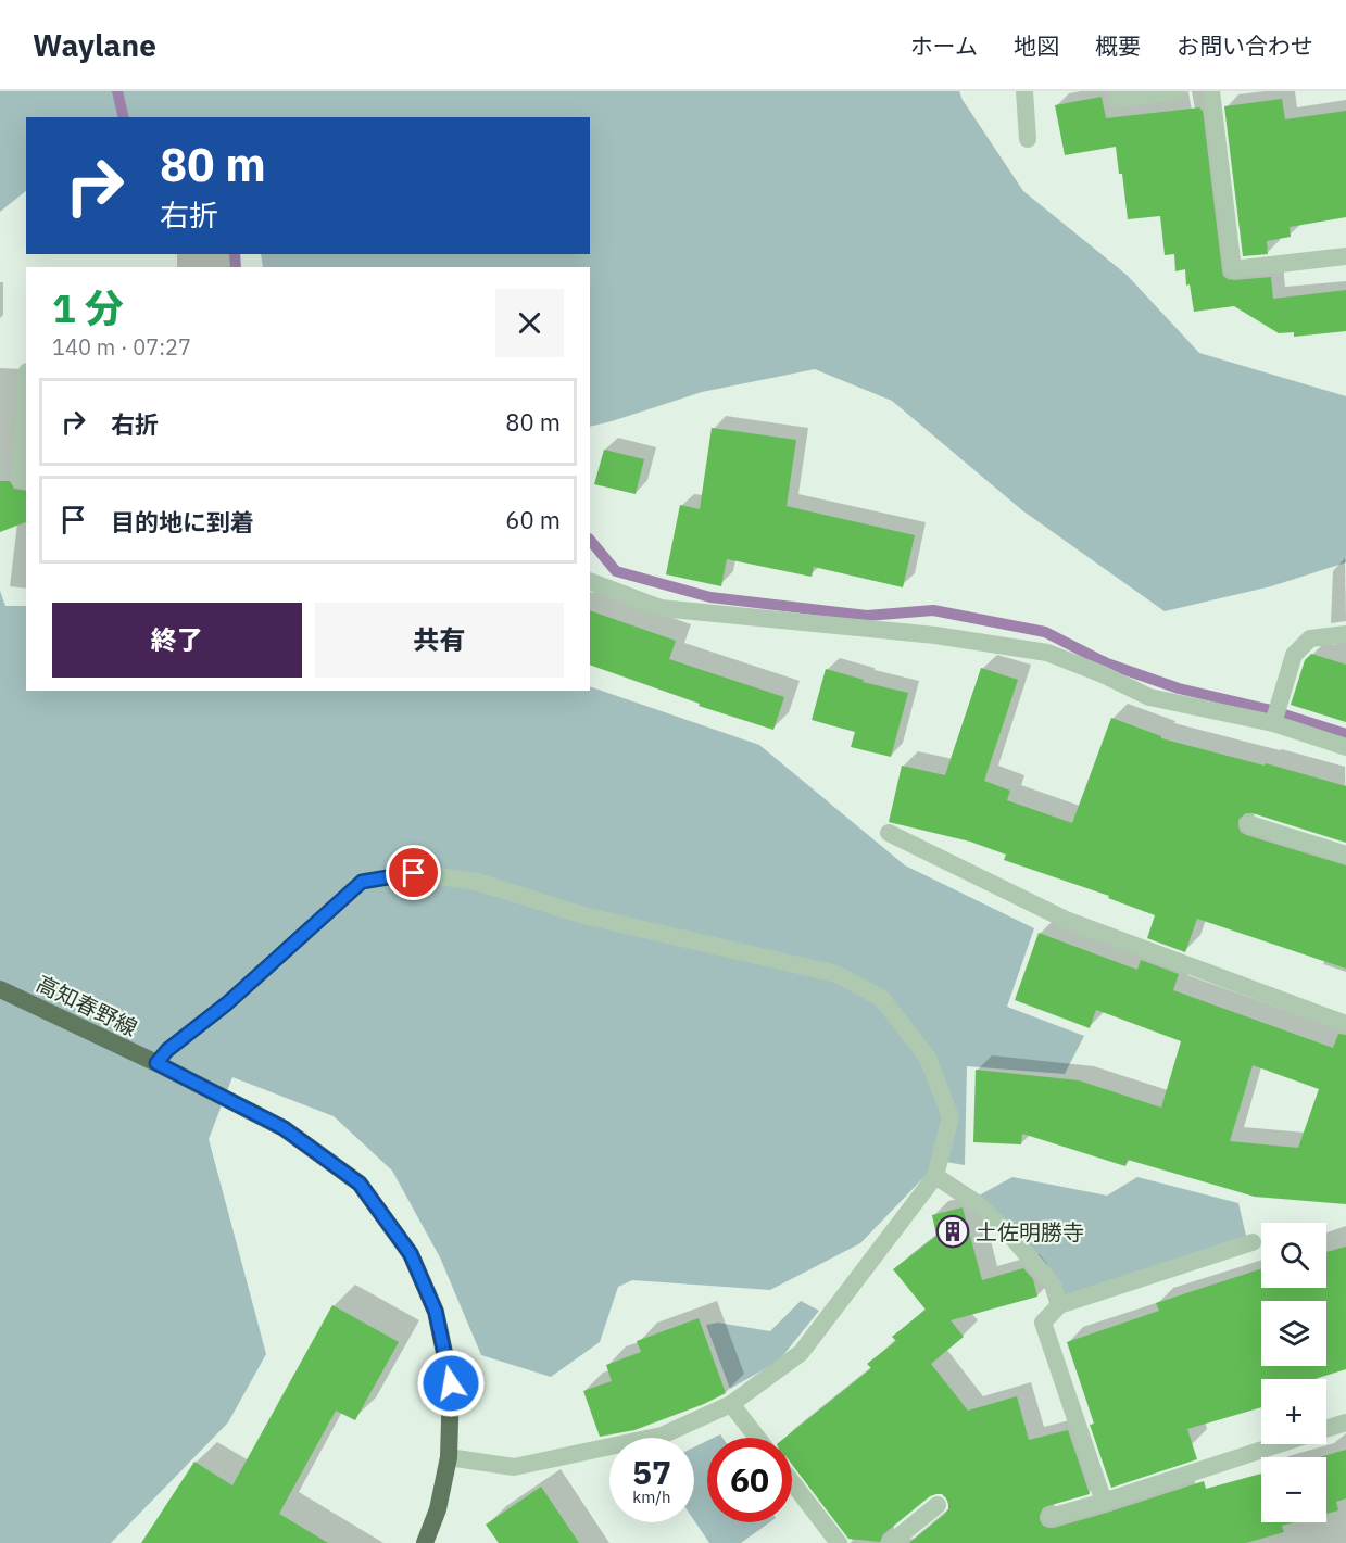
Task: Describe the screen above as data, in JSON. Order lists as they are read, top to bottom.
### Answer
{
  "streets": {
    "main road": ["高知春野線"]
  },
  "places": {
    "building": ["土佐明勝寺"]
  },
  "page": {
    "header": "Waylane",
    "nav": [
      "ホーム",
      "地図",
      "概要",
      "お問い合わせ"
    ],
    "turn": ["80 m", "右折"],
    "heading": ["1 分", "140 m · 07:27"],
    "list": [
      {
        "name": "右折",
        "value": "80 m"
      },
      {
        "name": "目的地に到着",
        "value": "60 m"
      }
    ],
    "buttons": ["終了", "共有"],
    "map_buttons": ["+", "−"],
    "speed": "57 km/h",
    "limit": "60"
  }
}
